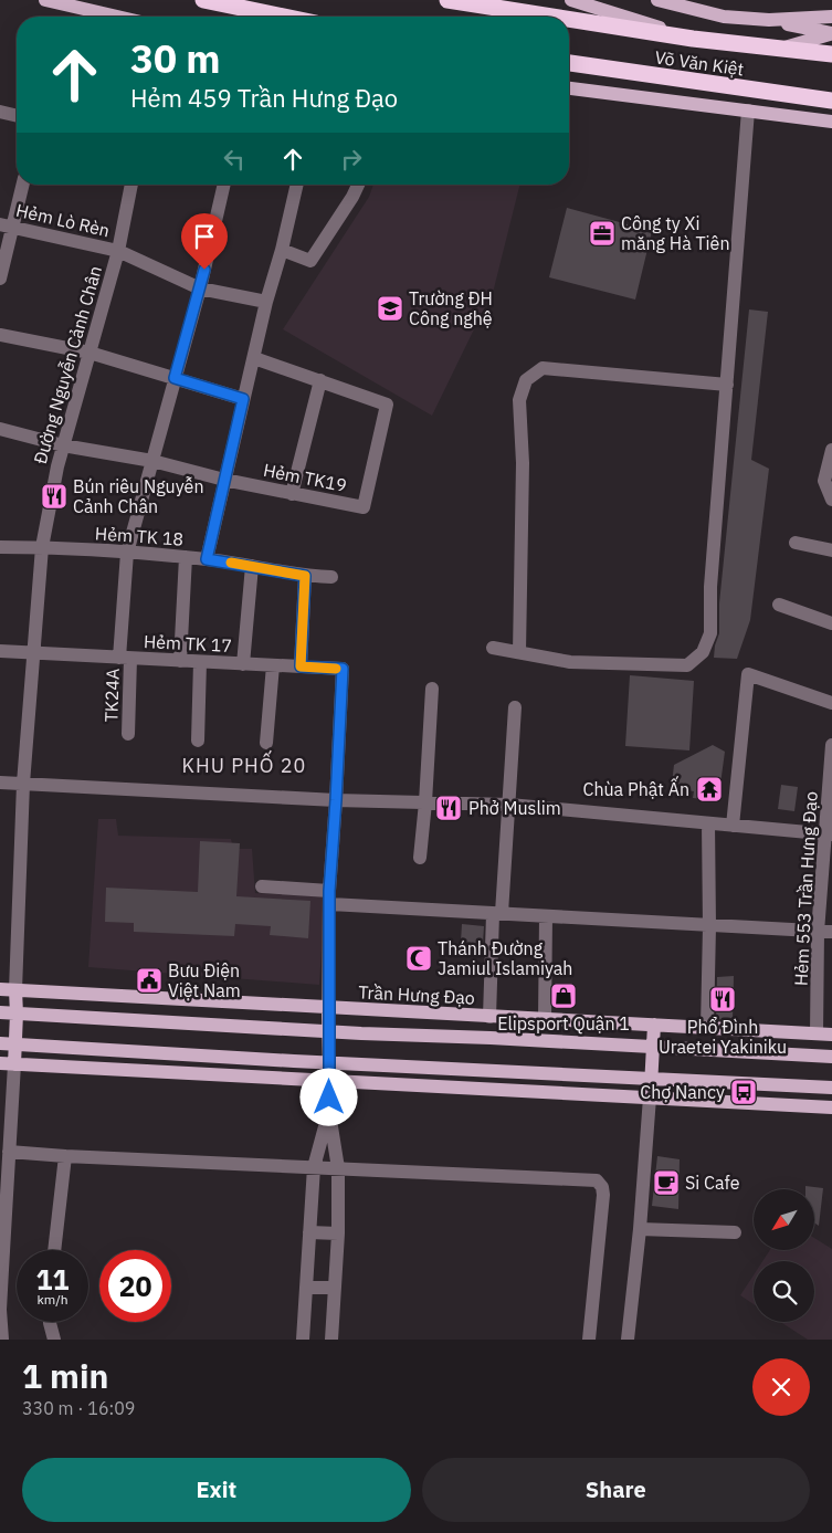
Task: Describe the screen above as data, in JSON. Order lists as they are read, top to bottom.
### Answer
{
  "streets": {
    "highway": ["Võ Văn Kiệt"],
    "main road": ["Trần Hưng Đạo"],
    "street": [
      "Hẻm Lò Rèn",
      "Đường Nguyễn Cảnh Chân",
      "Hẻm TK19",
      "Hẻm TK 18",
      "Hẻm TK 17",
      "TK24A",
      "Hẻm 553 Trần Hưng Đạo"
    ]
  },
  "crossings": [
    ["Hẻm Lò Rèn", "Đường Nguyễn Cảnh Chân"],
    ["Hẻm Lò Rèn", "TK24A"],
    ["Đường Nguyễn Cảnh Chân", "Hẻm TK19"],
    ["Đường Nguyễn Cảnh Chân", "Hẻm TK 18"],
    ["Đường Nguyễn Cảnh Chân", "Hẻm TK 17"],
    ["Đường Nguyễn Cảnh Chân", "Trần Hưng Đạo"],
    ["Hẻm TK19", "TK24A"],
    ["Hẻm TK 18", "TK24A"],
    ["Hẻm TK 17", "TK24A"],
    ["Hẻm 553 Trần Hưng Đạo", "Trần Hưng Đạo"]
  ],
  "districts": ["KHU PHỐ 20"],
  "places": {
    "office": ["Công ty Xi măng Hà Tiên"],
    "school or university": ["Trường ĐH Công nghệ"],
    "restaurant": ["Bún riêu Nguyễn Cảnh Chân", "Phở Muslim", "Phổ Đình Uraetei Yakiniku"],
    "temple": ["Chùa Phật Ấn"],
    "mosque": ["Thánh Đường Jamiul Islamiyah"],
    "public building": ["Bưu Điện Việt Nam"],
    "shop": ["Elipsport Quận 1"],
    "bus stop": ["Chợ Nancy"],
    "cafe": ["Si Cafe"]
  },
  "north": "bottom left",
  "page": {
    "turn": ["30 m", "Hẻm 459 Trần Hưng Đạo"],
    "speed": "11 km/h",
    "limit": "20",
    "heading": ["1 min", "330 m · 16:09"],
    "buttons": ["Exit", "Share"]
  }
}
